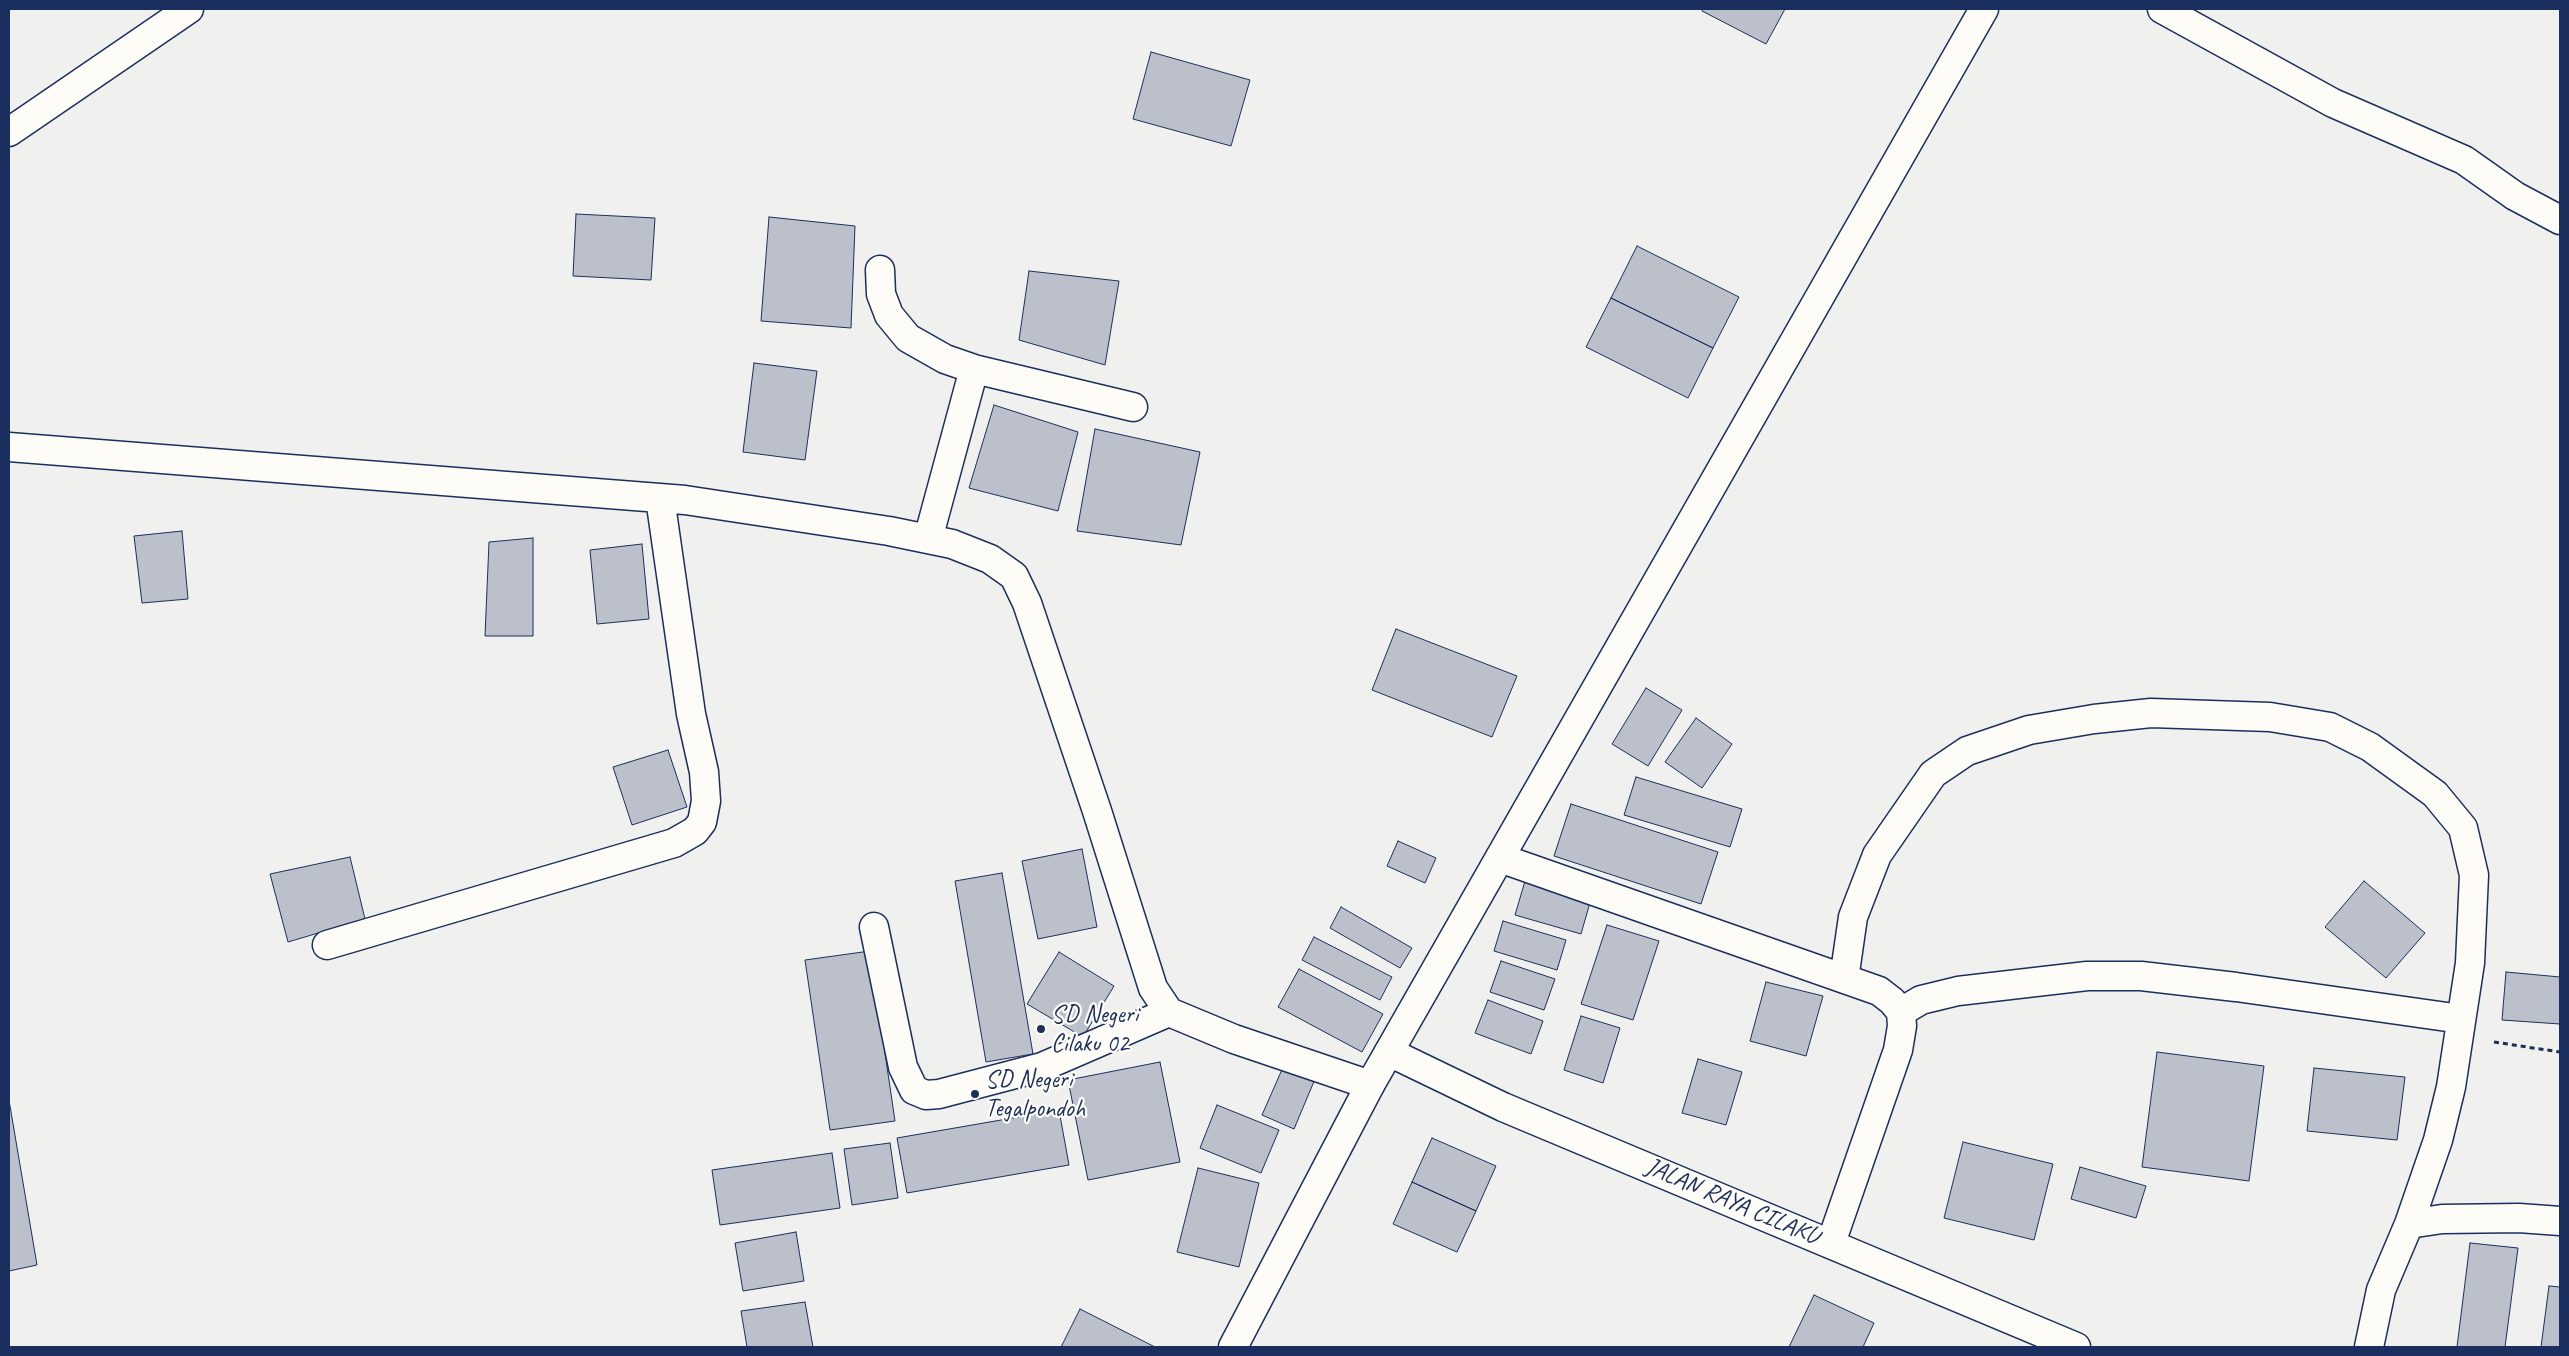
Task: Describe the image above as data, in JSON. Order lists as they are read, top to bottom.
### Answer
{
  "streets": {
    "street": ["JALAN RAYA CILAKU"]
  },
  "places": ["SD Negeri Cilaku 02", "SD Negeri Tegalpondoh"]
}
